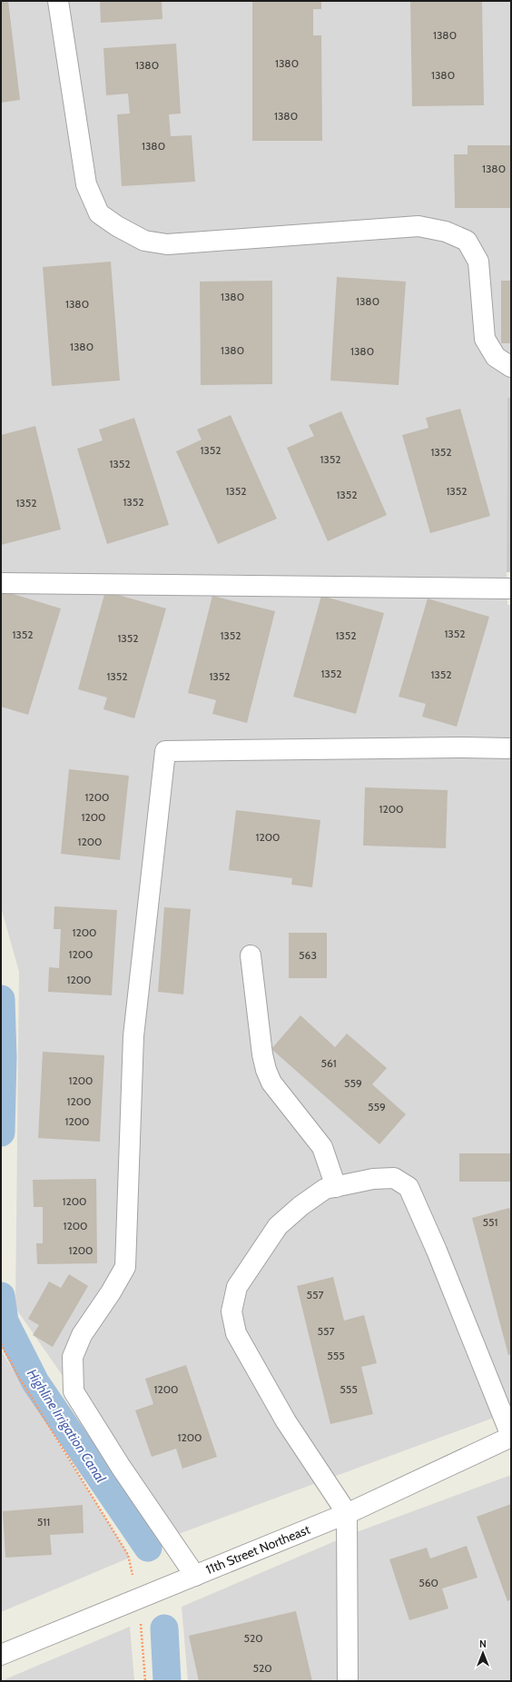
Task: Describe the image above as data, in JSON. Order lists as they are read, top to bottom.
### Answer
{
  "streets": {
    "street": ["11th Street Northeast"]
  },
  "water": ["Highline Irrigation Canal"],
  "house_numbers": [
    "1380",
    "1380",
    "1380",
    "1380",
    "1380",
    "1380",
    "1380",
    "1380",
    "1380",
    "1380",
    "1380",
    "1380",
    "1380",
    "1352",
    "1352",
    "1352",
    "1352",
    "1352",
    "1352",
    "1352",
    "1352",
    "1352",
    "1352",
    "1352",
    "1352",
    "1352",
    "1352",
    "1352",
    "1352",
    "1352",
    "1352",
    "1200",
    "1200",
    "1200",
    "1200",
    "1200",
    "1200",
    "1200",
    "563",
    "1200",
    "561",
    "1200",
    "559",
    "1200",
    "559",
    "1200",
    "1200",
    "551",
    "1200",
    "1200",
    "557",
    "557",
    "555",
    "1200",
    "555",
    "1200",
    "511",
    "560",
    "520",
    "520"
  ],
  "north": "top"
}
